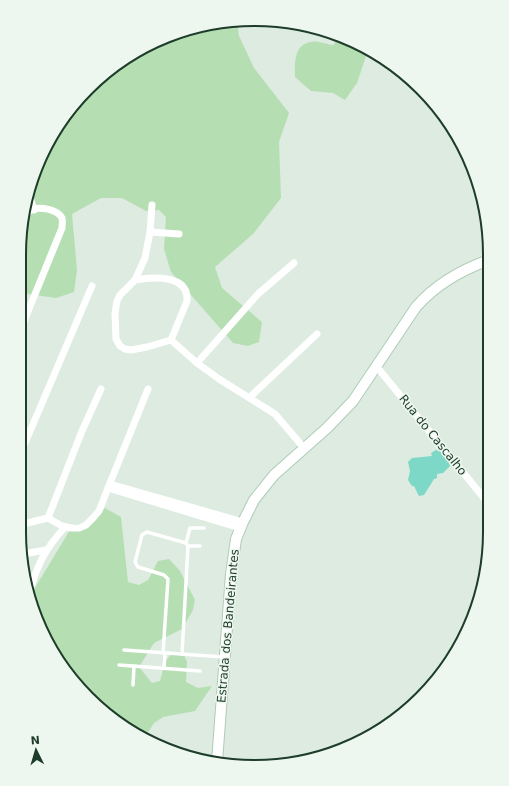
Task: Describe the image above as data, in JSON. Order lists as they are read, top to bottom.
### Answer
{
  "streets": {
    "main road": ["Estrada dos Bandeirantes"],
    "street": ["Rua do Cascalho"]
  },
  "crossings": [
    ["Rua do Cascalho", "Estrada dos Bandeirantes"]
  ],
  "north": "top"
}
